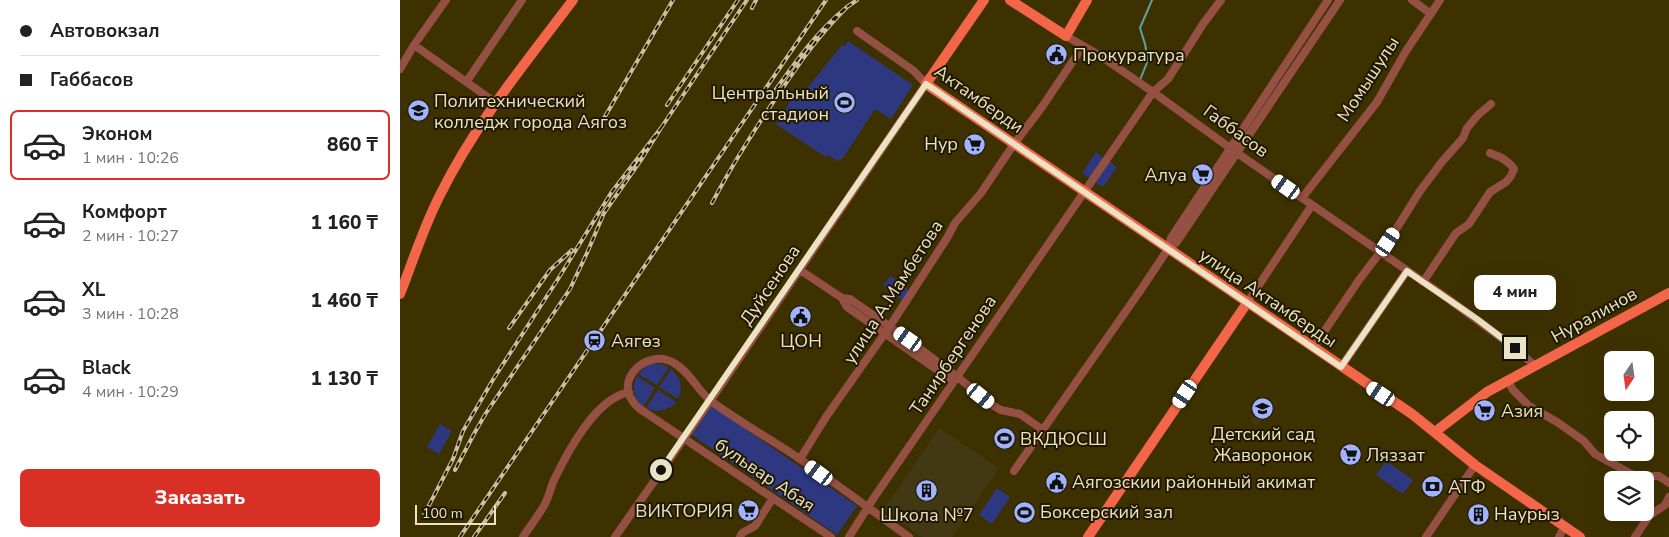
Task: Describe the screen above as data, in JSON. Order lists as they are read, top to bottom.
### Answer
{
  "streets": {
    "main road": [
      "Актамберди",
      "Габбасов",
      "Дуйсенова",
      "улица Актамберды",
      "Нуралинов"
    ],
    "street": [
      "Момышулы",
      "улица А.Мамбетова",
      "Танирбергенова",
      "бульвар Абая"
    ]
  },
  "crossings": [
    ["Момышулы", "Габбасов"],
    ["Актамберди", "Дуйсенова"],
    ["Актамберди", "улица А.Мамбетова"],
    ["Актамберди", "улица Актамберды"],
    ["Актамберди", "Танирбергенова"],
    ["Габбасов", "улица А.Мамбетова"],
    ["Габбасов", "Нуралинов"],
    ["Габбасов", "Танирбергенова"],
    ["Дуйсенова", "бульвар Абая"],
    ["улица А.Мамбетова", "бульвар Абая"],
    ["улица Актамберды", "Нуралинов"],
    ["улица Актамберды", "Танирбергенова"],
    ["Танирбергенова", "бульвар Абая"]
  ],
  "places": {
    "public building": ["Прокуратура", "ЦОН", "Аягозскии районный акимат"],
    "sports": ["Центральный стадион", "ВКДЮСШ", "Боксерский зал"],
    "school or university": ["Политехнический колледж города Аягоз", "Детский сад Жаворонок"],
    "supermarket": [
      "Нур",
      "Алуа",
      "Азия",
      "Ляззат",
      "ВИКТОРИЯ"
    ],
    "station": ["Аягөз"],
    "bank": ["АТФ"],
    "building": ["Школа №7", "Наурыз"]
  },
  "scale_bar": "100 m",
  "north": "bottom",
  "page": {
    "banner": ["Автовокзал", "Габбасов"],
    "list": [
      {
        "name": "Эконом",
        "note": "1 мин · 10:26",
        "value": "860 ₸"
      },
      {
        "name": "Комфорт",
        "note": "2 мин · 10:27",
        "value": "1 160 ₸"
      },
      {
        "name": "XL",
        "note": "3 мин · 10:28",
        "value": "1 460 ₸"
      },
      {
        "name": "Black",
        "note": "4 мин · 10:29",
        "value": "1 130 ₸"
      }
    ],
    "bubble": "4 мин",
    "buttons": "Заказать",
    "scale": "100 m"
  }
}
